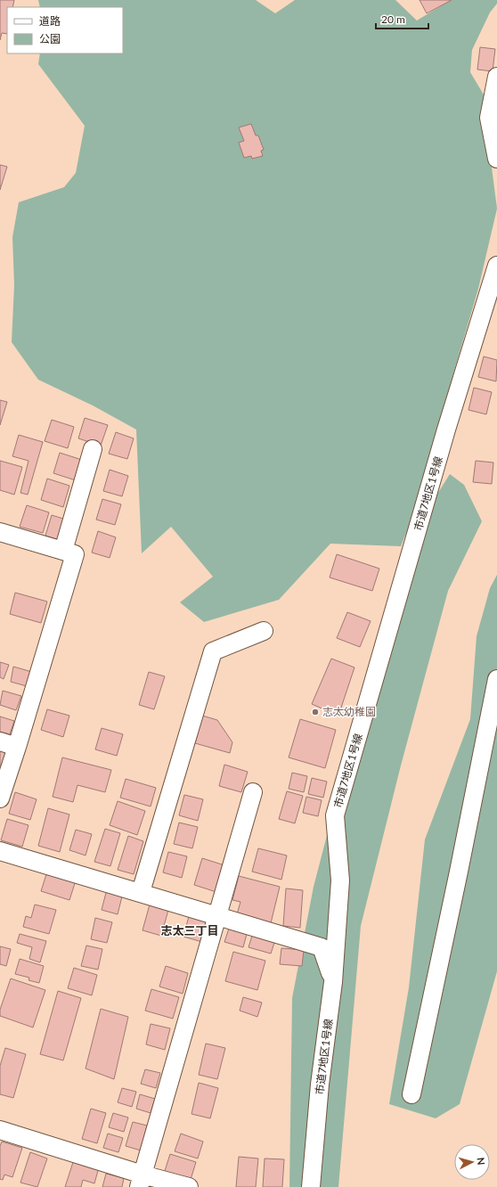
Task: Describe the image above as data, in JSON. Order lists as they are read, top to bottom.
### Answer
{
  "streets": {
    "street": ["市道7地区1号線"]
  },
  "districts": ["志太三丁目"],
  "places": ["志太幼稚園"],
  "legend": ["道路", "公園"],
  "scale_bar": "20 m",
  "north": "right"
}
